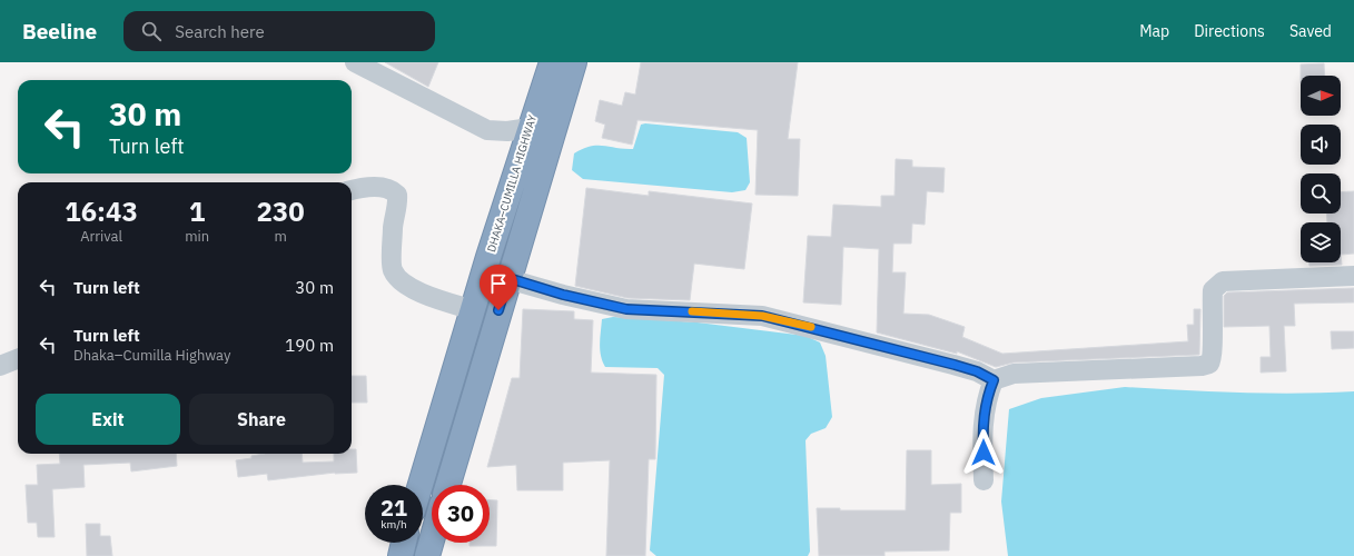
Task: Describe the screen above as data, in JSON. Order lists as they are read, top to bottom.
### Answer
{
  "streets": {
    "highway": ["DHAKA–CUMILLA HIGHWAY"]
  },
  "north": "right",
  "page": {
    "header": "Beeline",
    "search": "Search here",
    "nav": ["Map", "Directions", "Saved"],
    "turn": ["30 m", "Turn left"],
    "eta": [
      "16:43",
      "Arrival",
      "1",
      "min",
      "230",
      "m"
    ],
    "list": [
      {
        "name": "Turn left",
        "value": "30 m"
      },
      {
        "name": "Turn left",
        "note": "Dhaka–Cumilla Highway",
        "value": "190 m"
      }
    ],
    "buttons": ["Exit", "Share"],
    "speed": "21 km/h",
    "limit": "30"
  }
}
